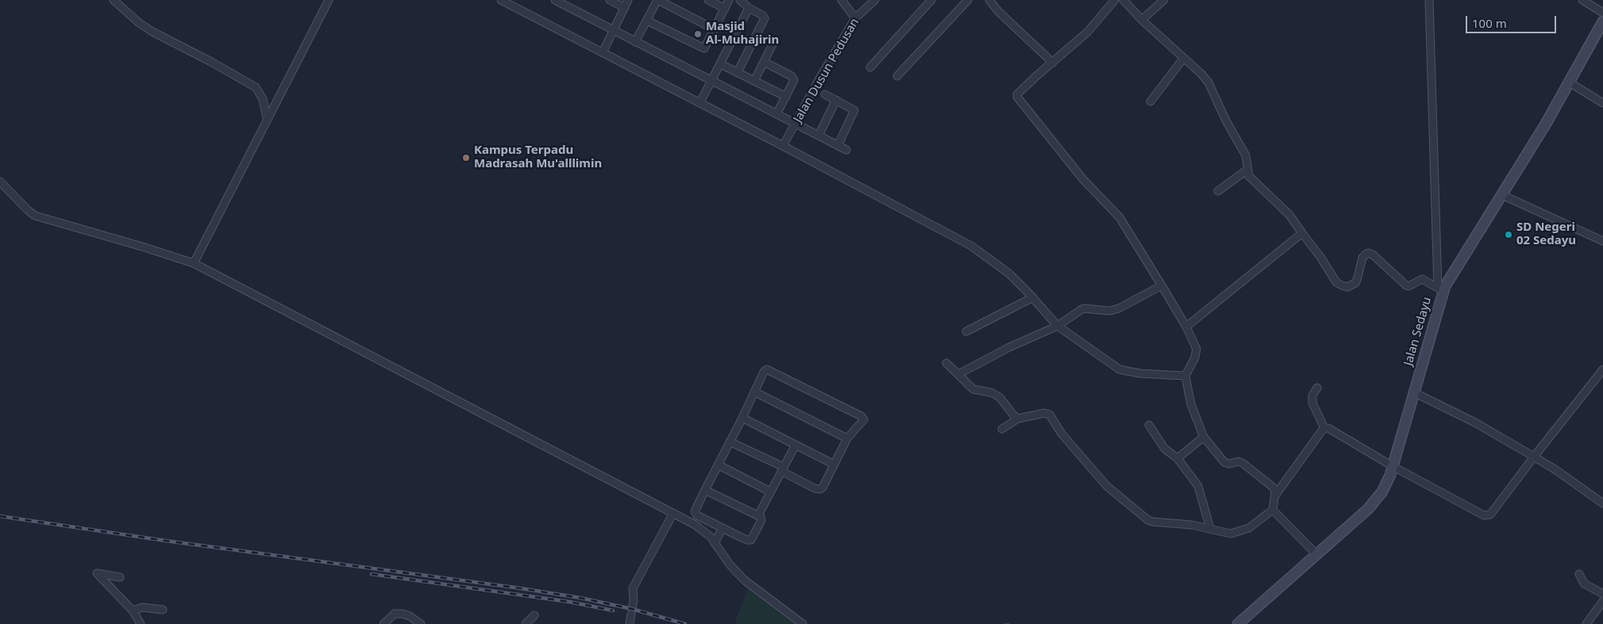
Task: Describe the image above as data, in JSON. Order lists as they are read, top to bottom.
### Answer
{
  "streets": {
    "street": ["Jalan Dusun Pedusan", "Jalan Sedayu"]
  },
  "places": ["Masjid Al-Muhajirin", "Kampus Terpadu Madrasah Mu'alllimin", "SD Negeri 02 Sedayu"],
  "scale_bar": "100 m"
}
